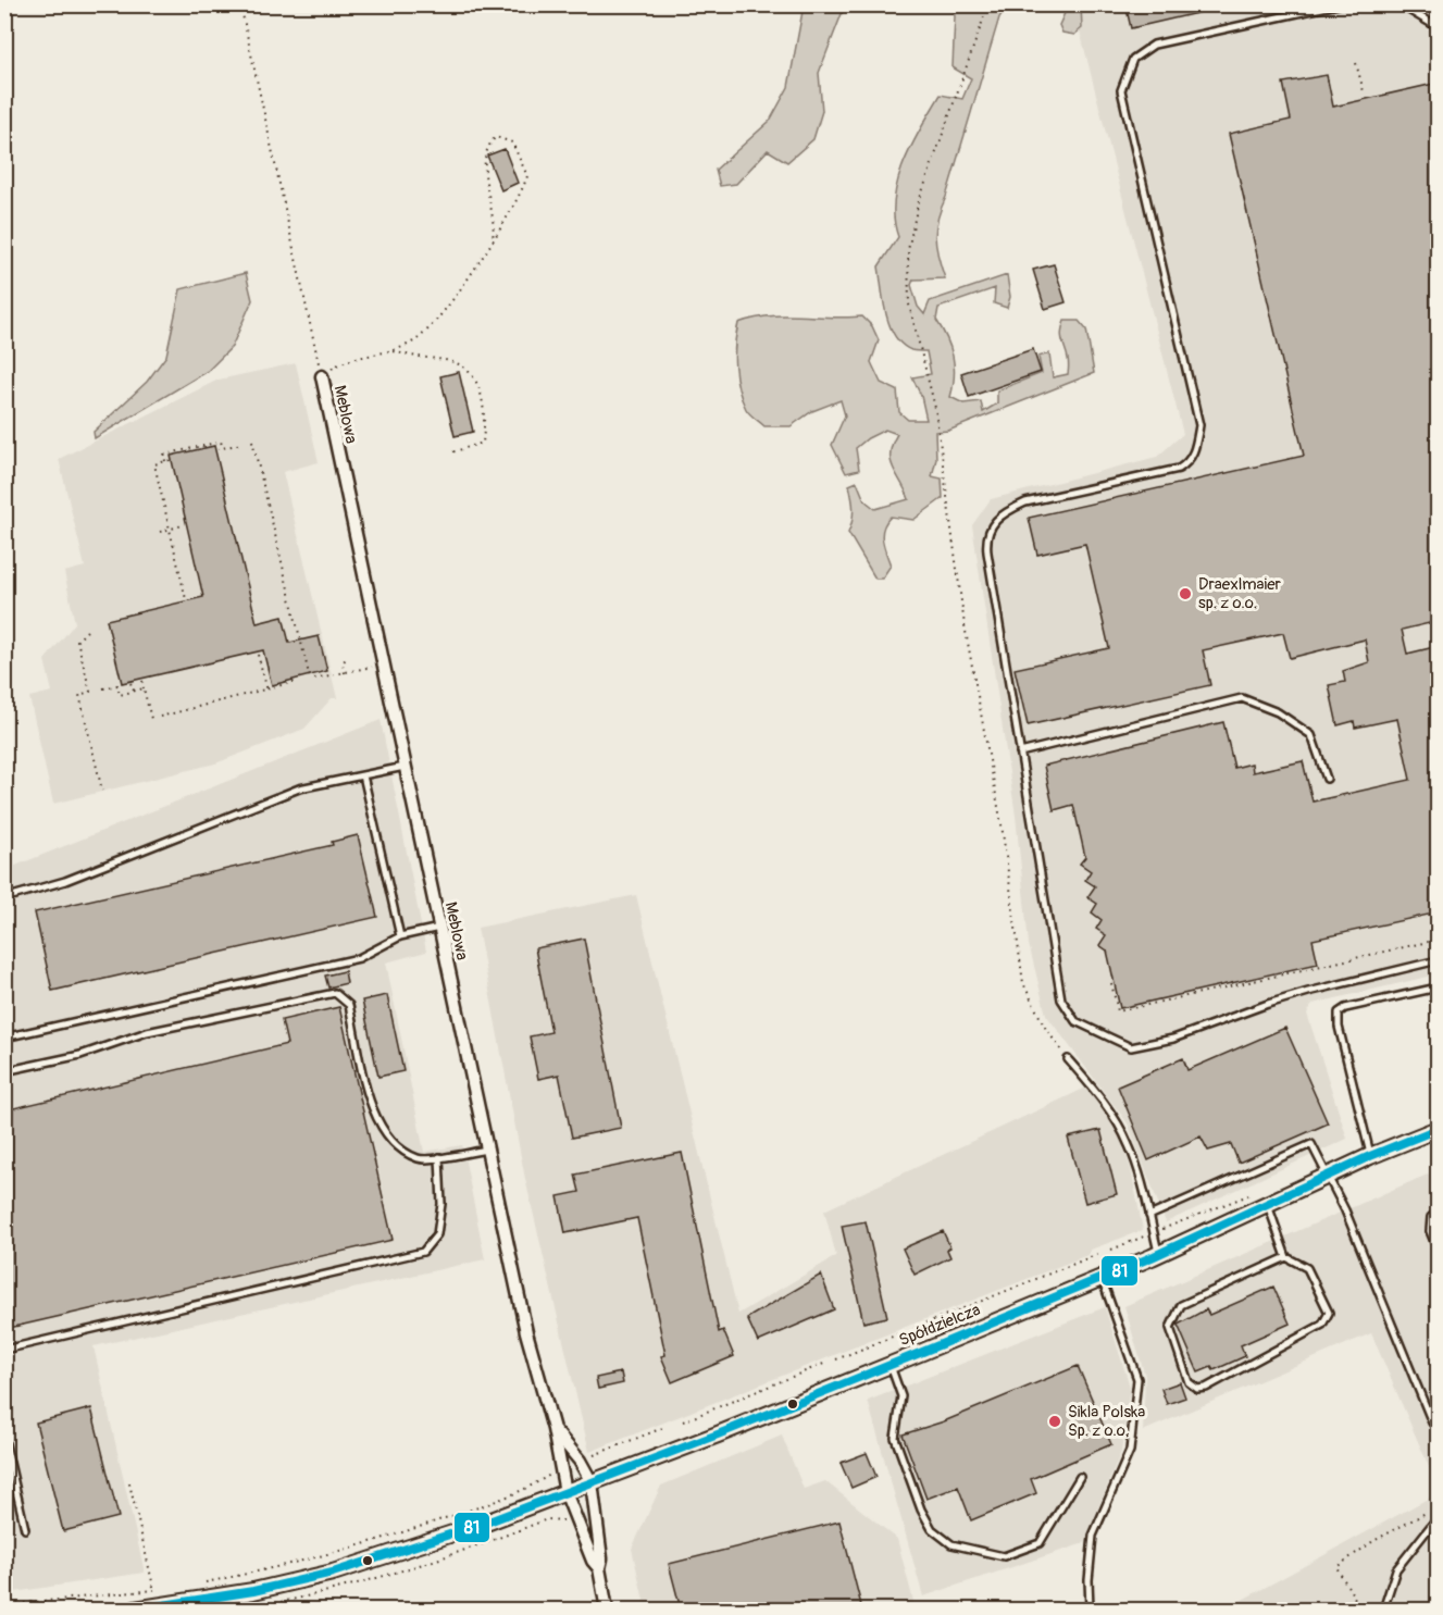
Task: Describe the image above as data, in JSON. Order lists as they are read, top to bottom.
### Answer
{
  "streets": {
    "street": ["Meblowa", "Spółdzielcza"]
  },
  "crossings": [
    ["Meblowa", "Spółdzielcza"]
  ],
  "places": ["Draexlmaier sp. z o.o.", "Sikla Polska Sp. z o.o."],
  "lines": ["transit line 81"]
}
